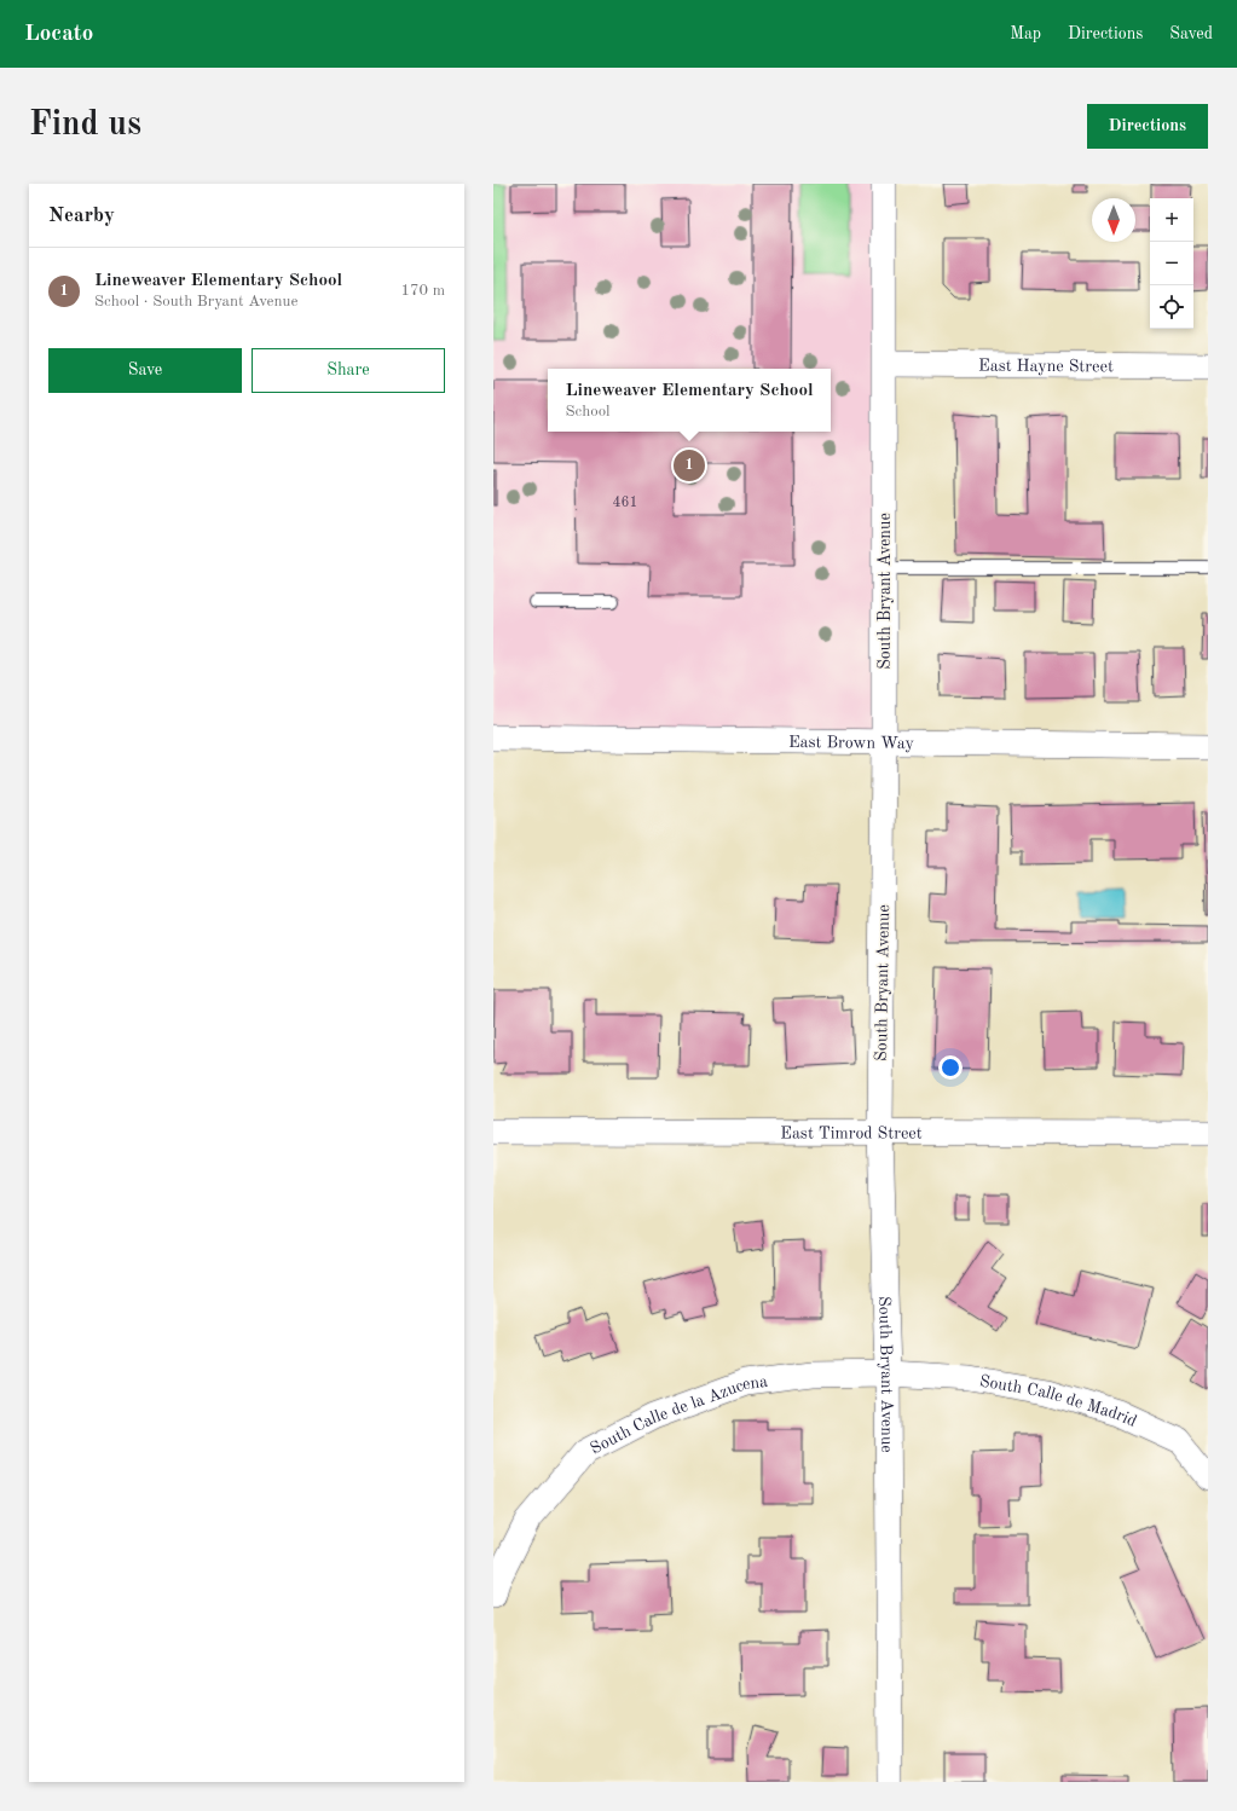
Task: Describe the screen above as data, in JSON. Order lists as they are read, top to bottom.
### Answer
{
  "streets": {
    "street": [
      "East Hayne Street",
      "South Bryant Avenue",
      "East Brown Way",
      "East Timrod Street",
      "South Calle de Madrid",
      "South Calle de la Azucena"
    ]
  },
  "crossings": [
    ["East Hayne Street", "South Bryant Avenue"],
    ["South Bryant Avenue", "East Brown Way"],
    ["South Bryant Avenue", "East Timrod Street"],
    ["South Bryant Avenue", "South Calle de Madrid"],
    ["South Bryant Avenue", "South Calle de la Azucena"],
    ["South Calle de Madrid", "South Calle de la Azucena"]
  ],
  "house_numbers": ["461"],
  "north": "bottom",
  "page": {
    "header": "Locato",
    "nav": ["Map", "Directions", "Saved"],
    "buttons": [
      "Directions",
      ["Save", "Share"]
    ],
    "title": "Find us",
    "heading": "Nearby",
    "map_buttons": ["+", "−"],
    "list": [
      {
        "mark": "1",
        "name": "Lineweaver Elementary School",
        "note": "School · South Bryant Avenue",
        "value": "170 m"
      }
    ],
    "popup": ["Lineweaver Elementary School", "School"],
    "pins": "1"
  }
}
